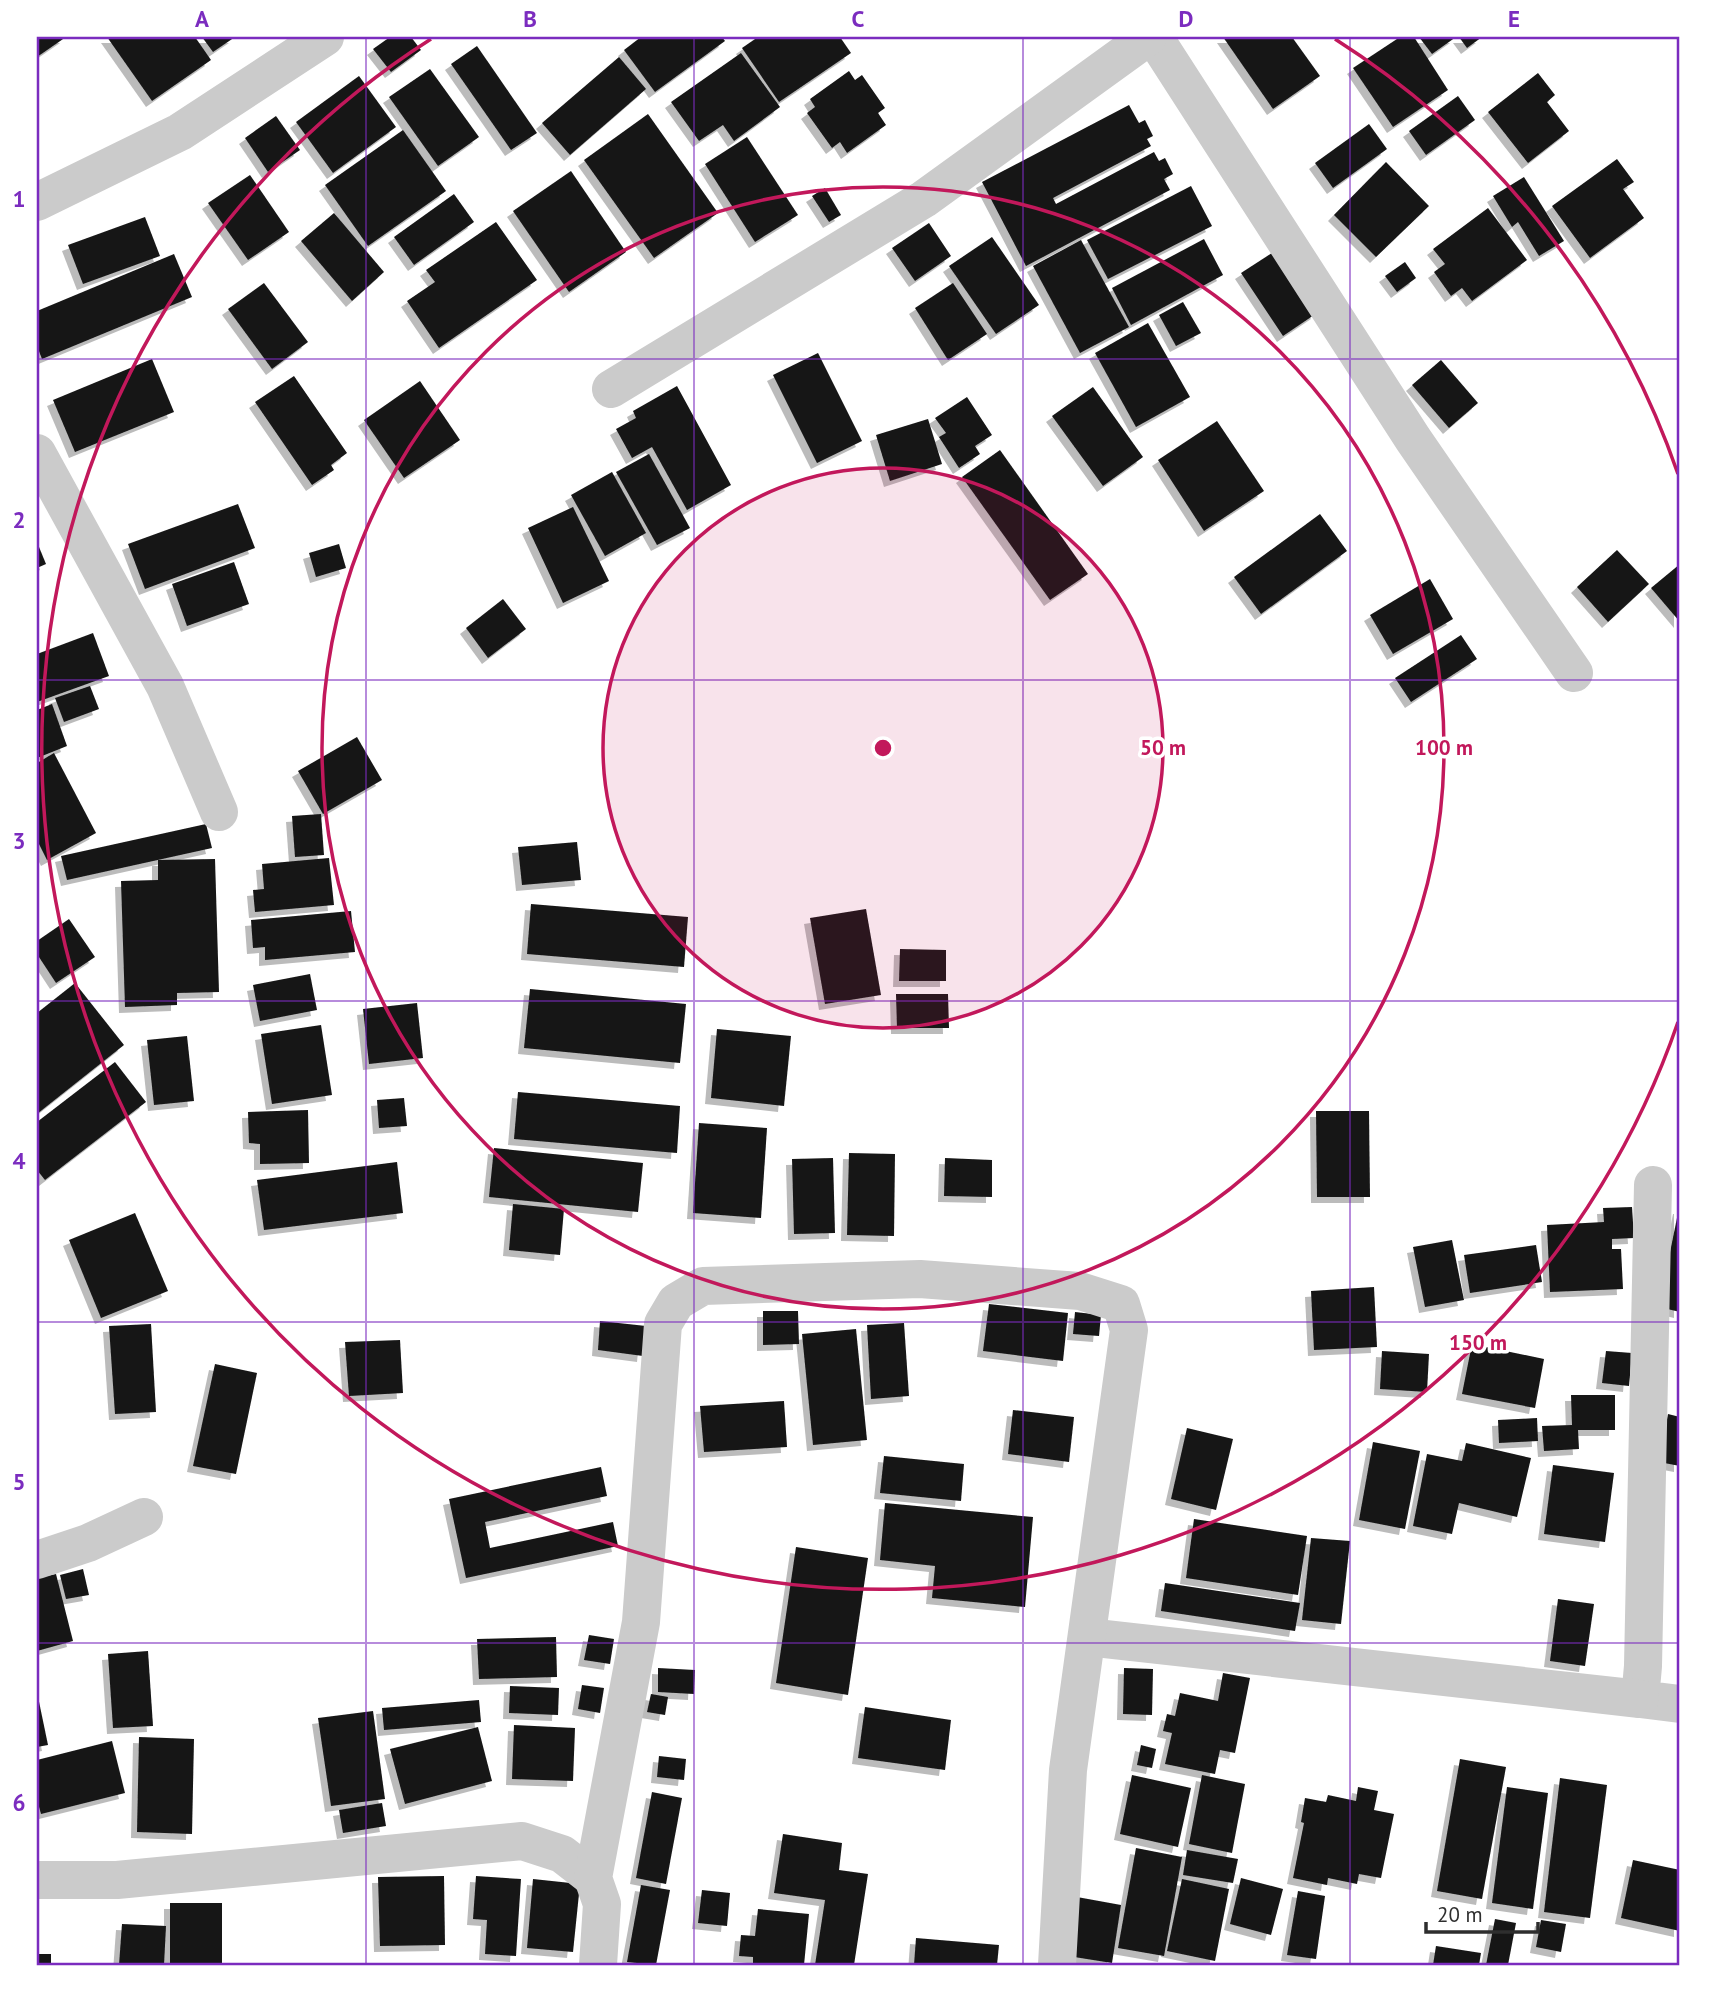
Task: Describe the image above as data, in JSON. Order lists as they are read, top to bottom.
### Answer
{
  "scale_bar": "20 m",
  "grid": {
    "columns": [
      "A",
      "B",
      "C",
      "D",
      "E"
    ],
    "rows": [
      "1",
      "2",
      "3",
      "4",
      "5",
      "6"
    ]
  },
  "rings": ["50 m", "100 m", "150 m"]
}
